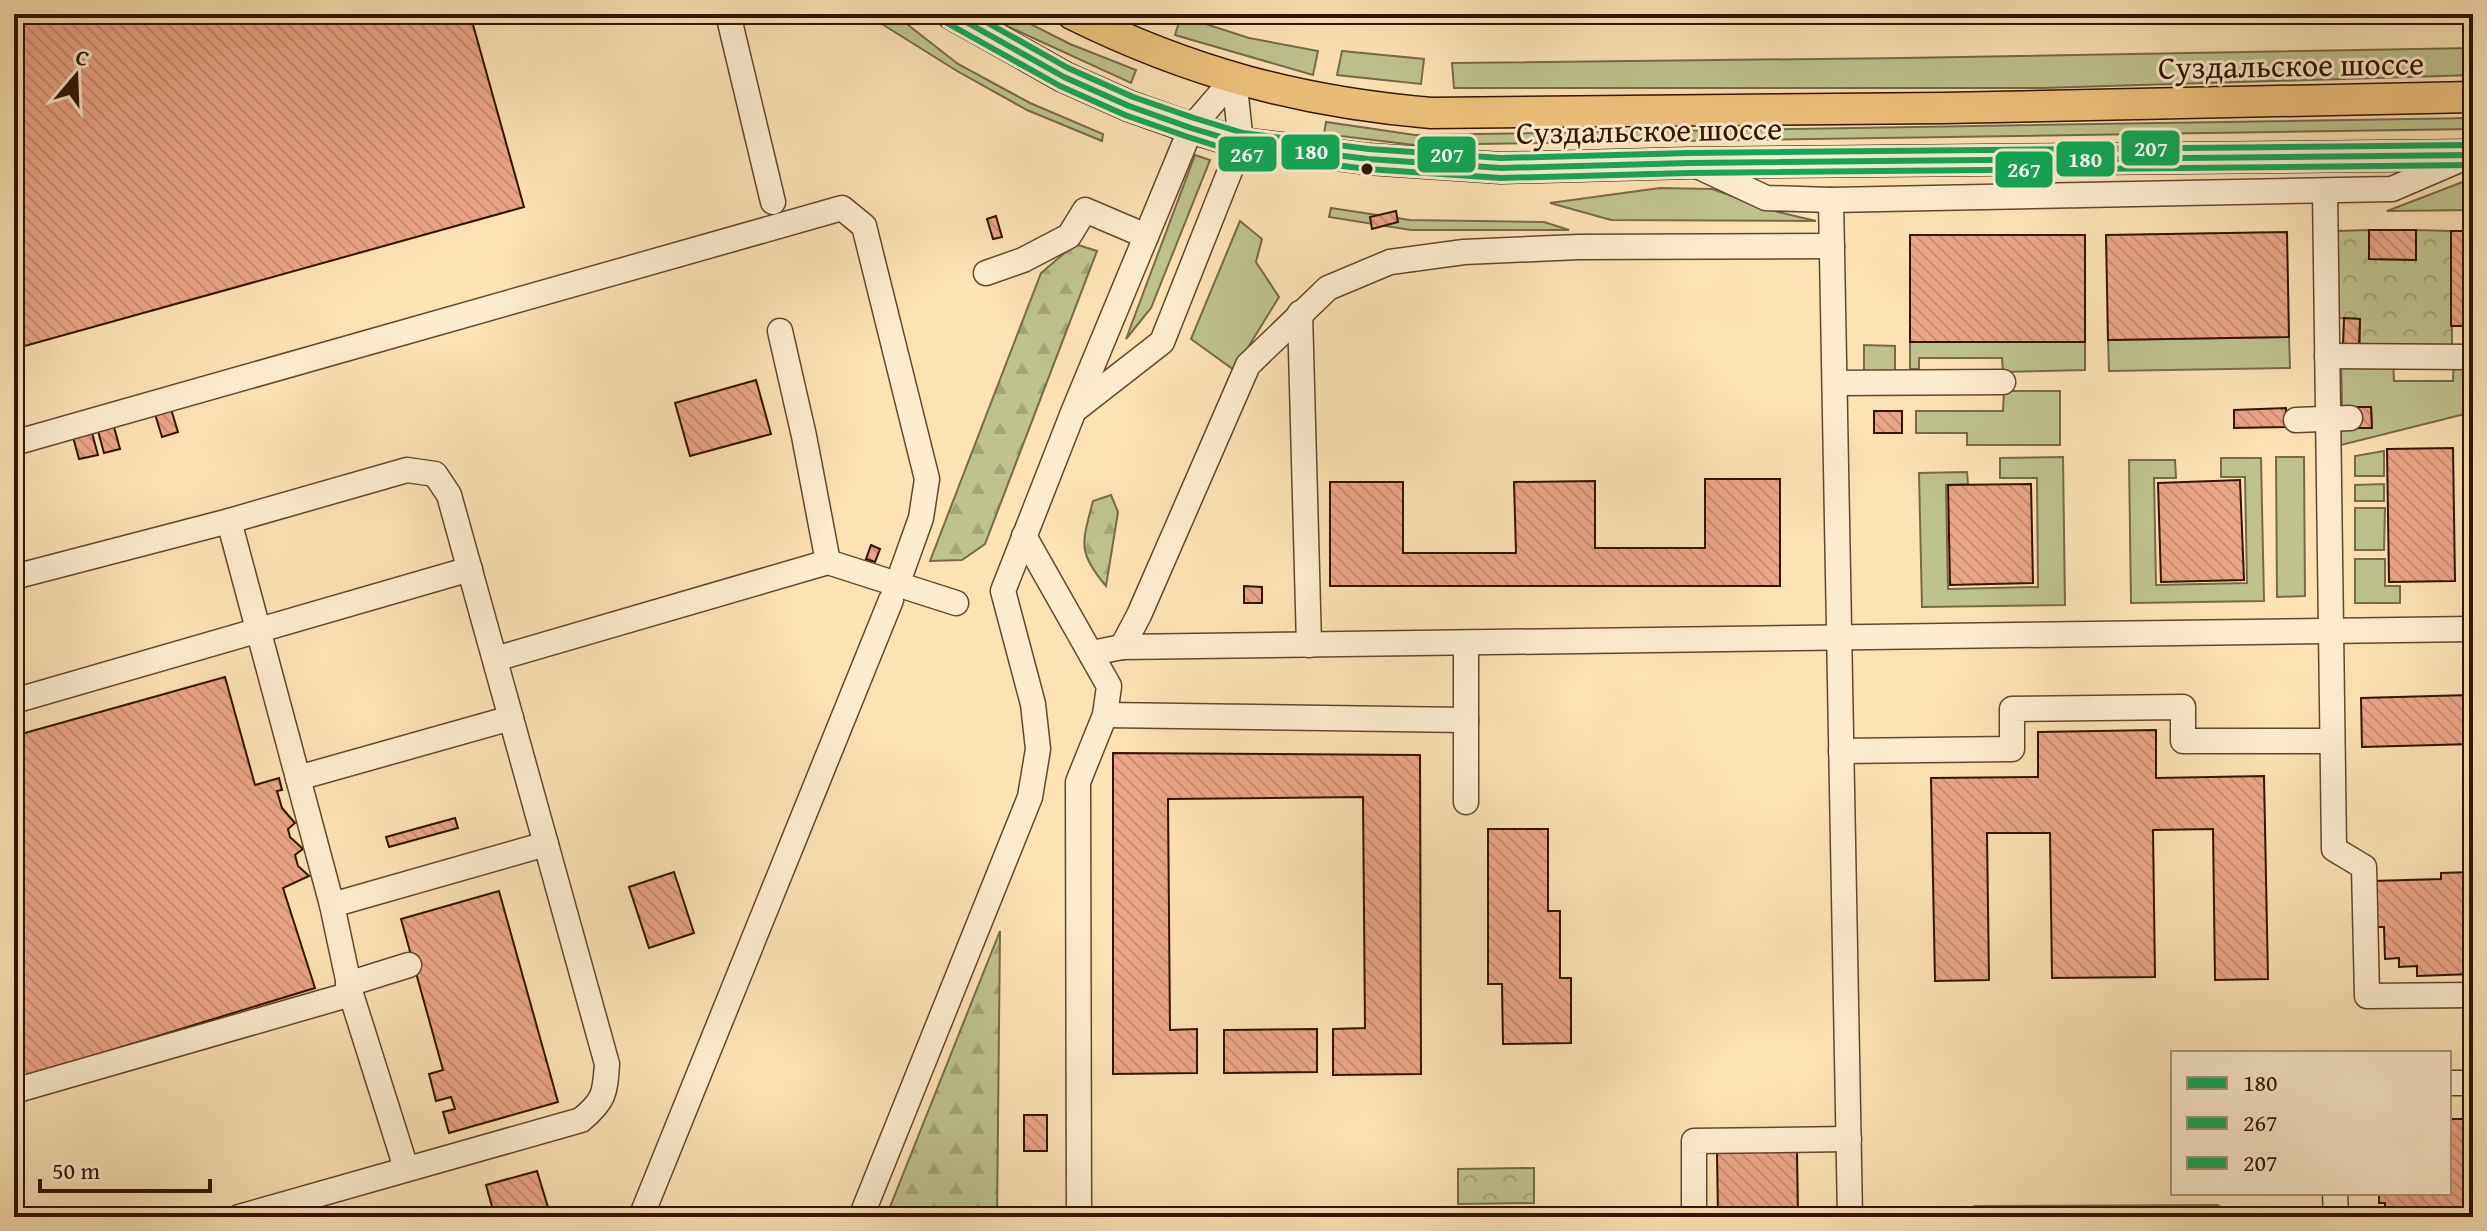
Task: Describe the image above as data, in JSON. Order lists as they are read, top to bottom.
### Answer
{
  "streets": {
    "main road": ["Суздальское шоссе"]
  },
  "lines": ["transit line 180", "transit line 207", "transit line 267"],
  "legend": ["180", "267", "207"],
  "scale_bar": "50 m",
  "north": "top"
}
